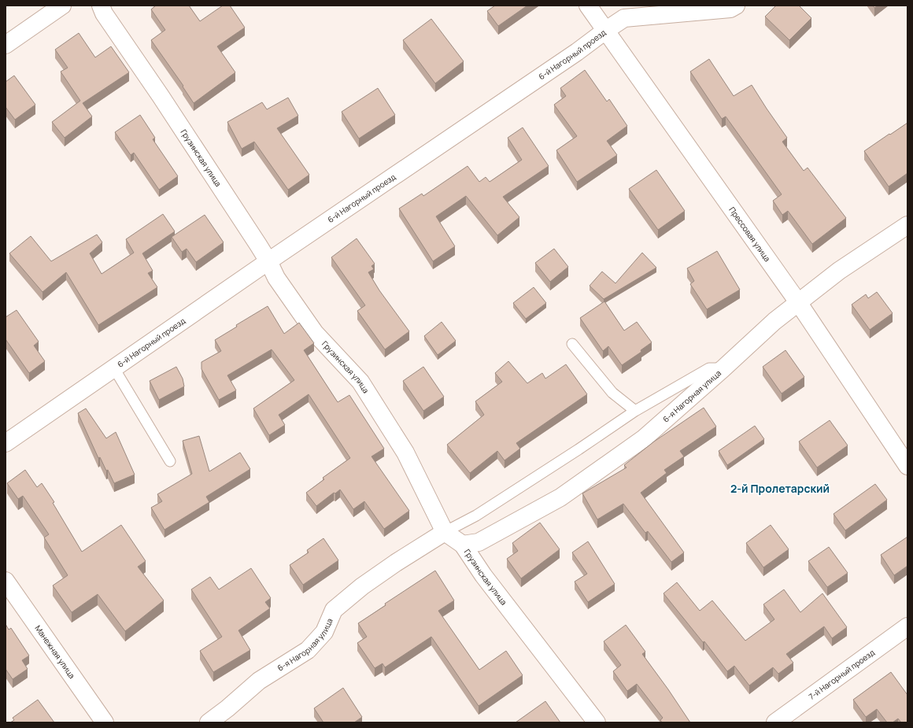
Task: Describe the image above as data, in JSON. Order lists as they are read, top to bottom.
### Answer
{
  "streets": {
    "street": [
      "6-й Нагорный проезд",
      "Грузинская улица",
      "Прессовая улица",
      "6-я Нагорная улица",
      "Манежная улица",
      "7-й Нагорный проезд"
    ]
  },
  "crossings": [
    ["6-й Нагорный проезд", "Грузинская улица"],
    ["6-й Нагорный проезд", "Прессовая улица"],
    ["Грузинская улица", "6-я Нагорная улица"],
    ["Прессовая улица", "6-я Нагорная улица"]
  ],
  "districts": ["2-й Пролетарский"]
}
